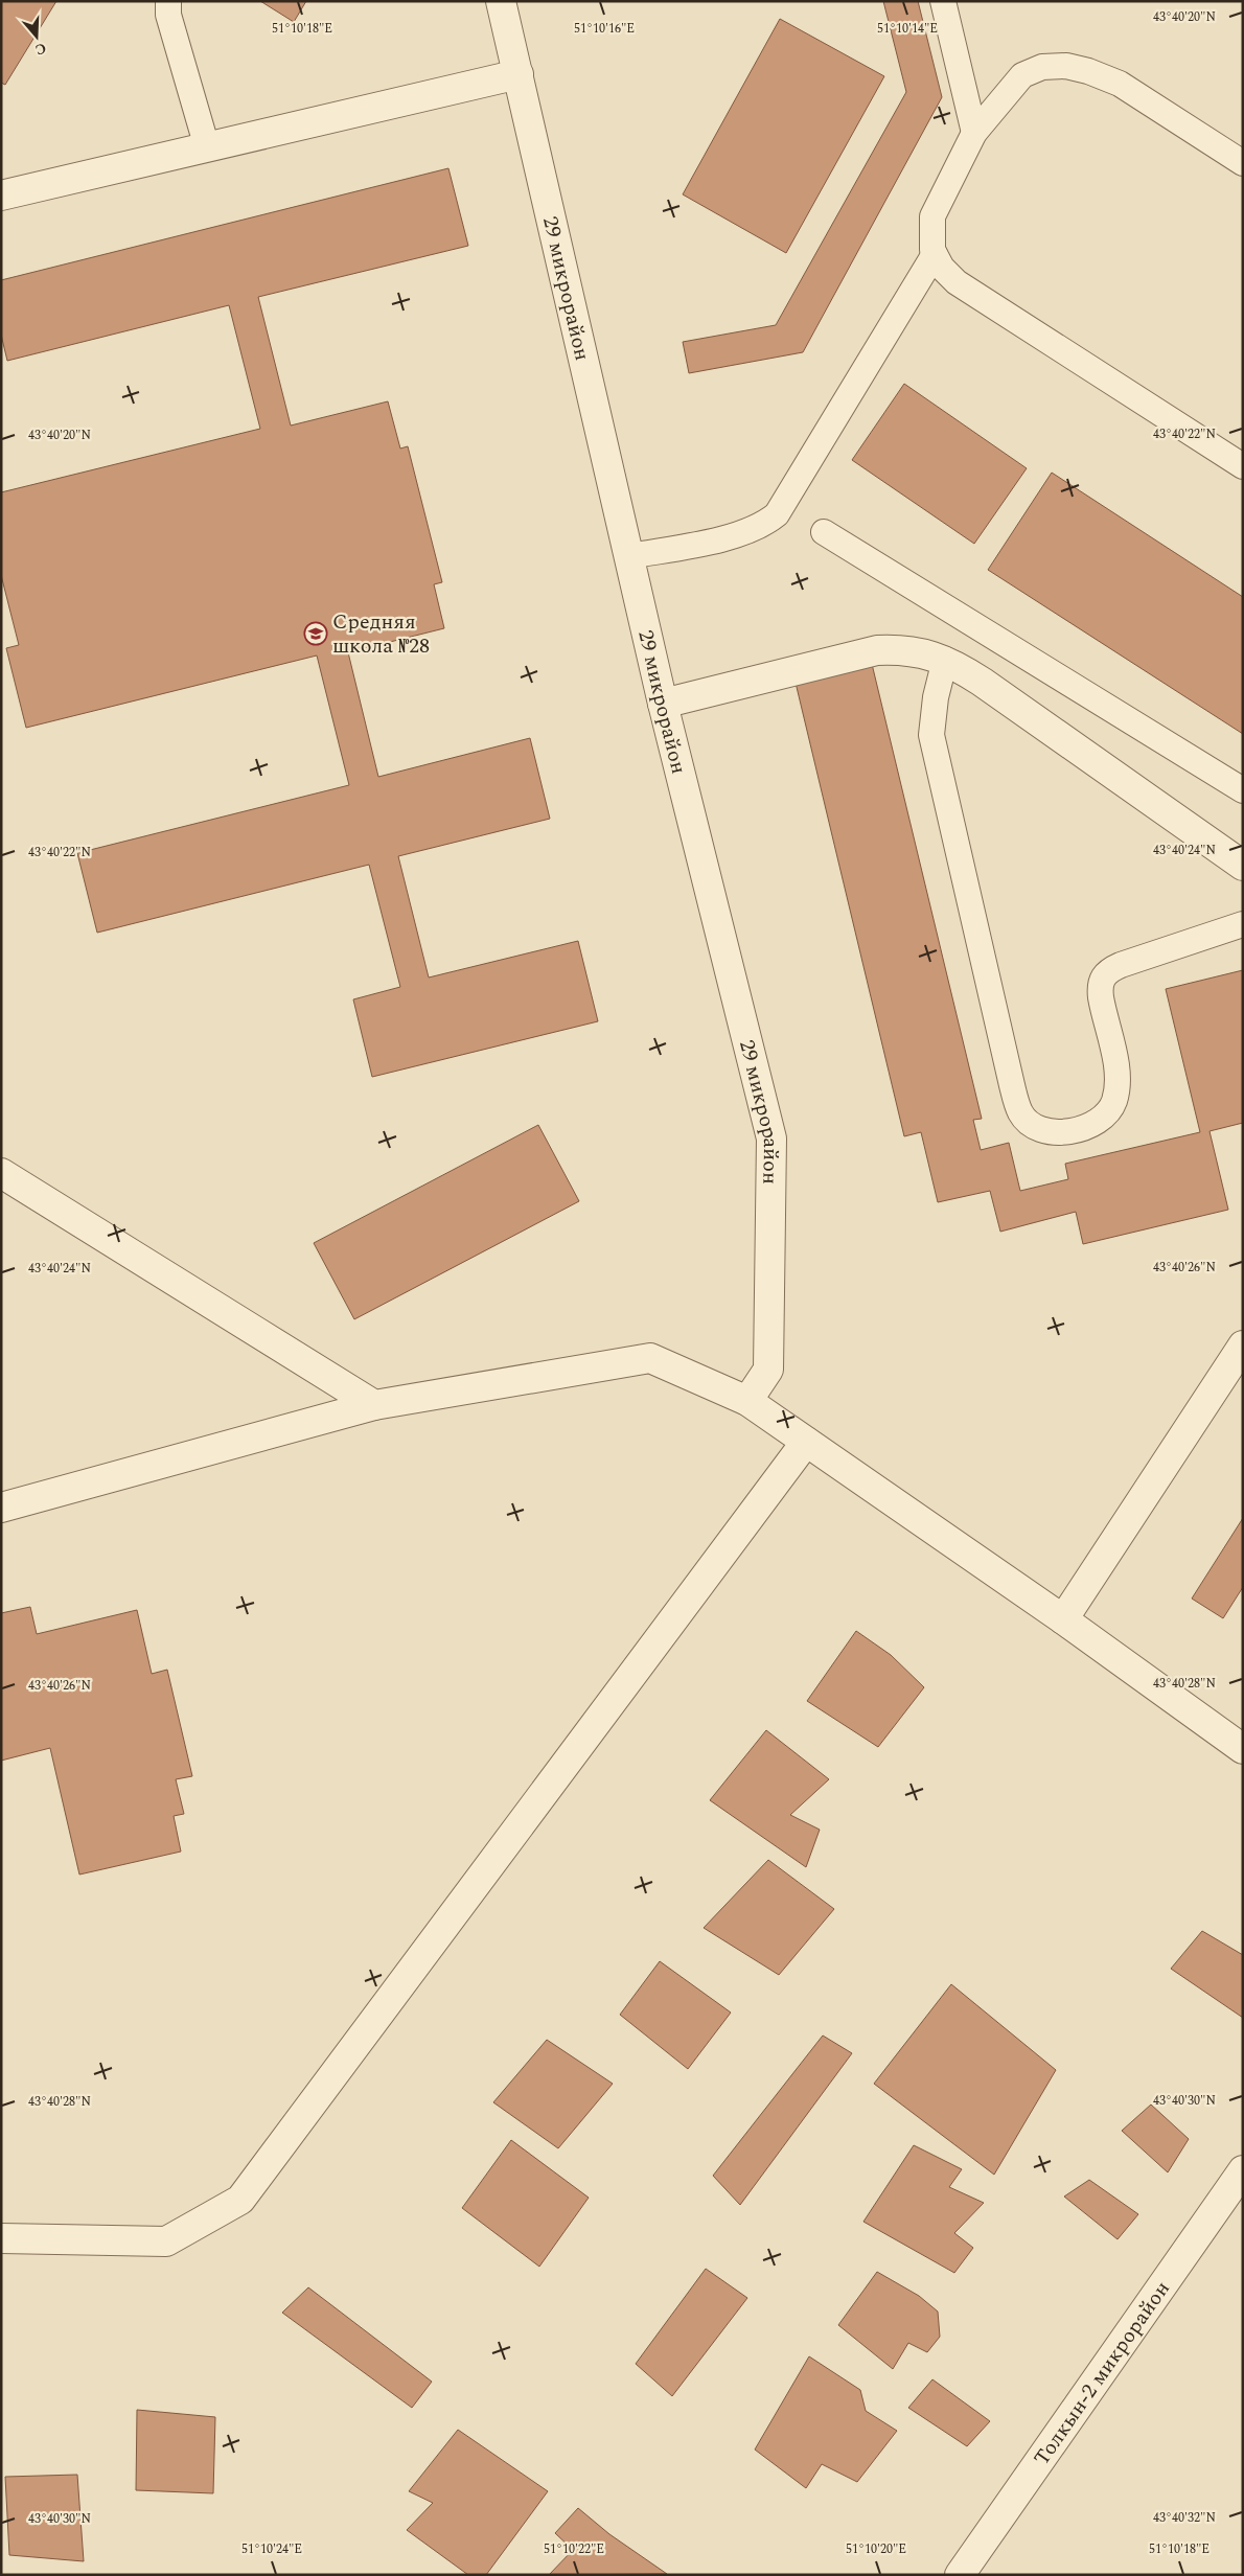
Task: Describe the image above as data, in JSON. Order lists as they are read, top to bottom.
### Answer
{
  "streets": {
    "street": ["29 микрорайон", "Толкын-2 микрорайон"]
  },
  "places": {
    "school or university": ["Средняя школа №28"]
  },
  "north": "bottom",
  "coordinates": [
    "43°40'20\"N",
    "51°10'18\"E",
    "51°10'14\"E",
    "51°10'16\"E",
    "43°40'22\"N",
    "43°40'24\"N",
    "43°40'26\"N",
    "43°40'28\"N",
    "43°40'30\"N",
    "43°40'32\"N",
    "51°10'24\"E",
    "51°10'22\"E",
    "51°10'20\"E"
  ]
}
